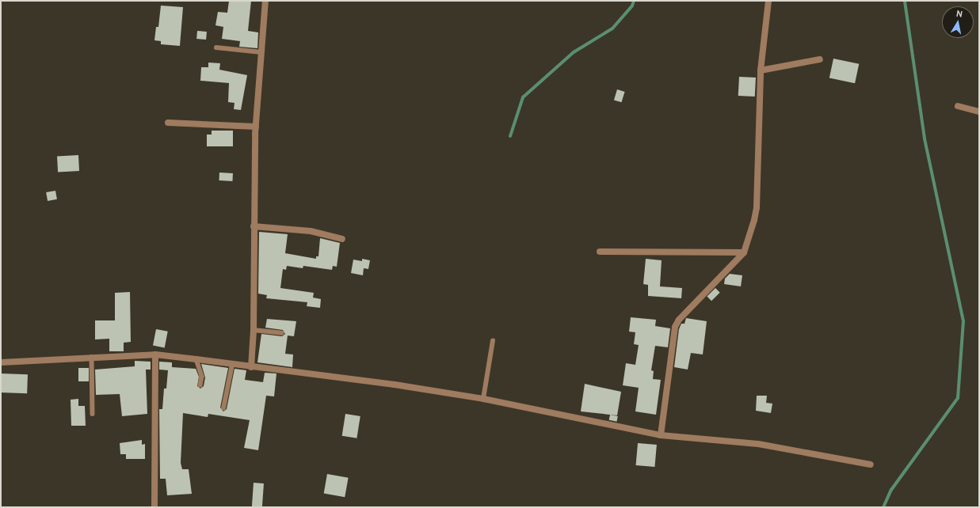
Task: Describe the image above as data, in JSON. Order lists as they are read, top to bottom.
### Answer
{
  "north": "top"
}
